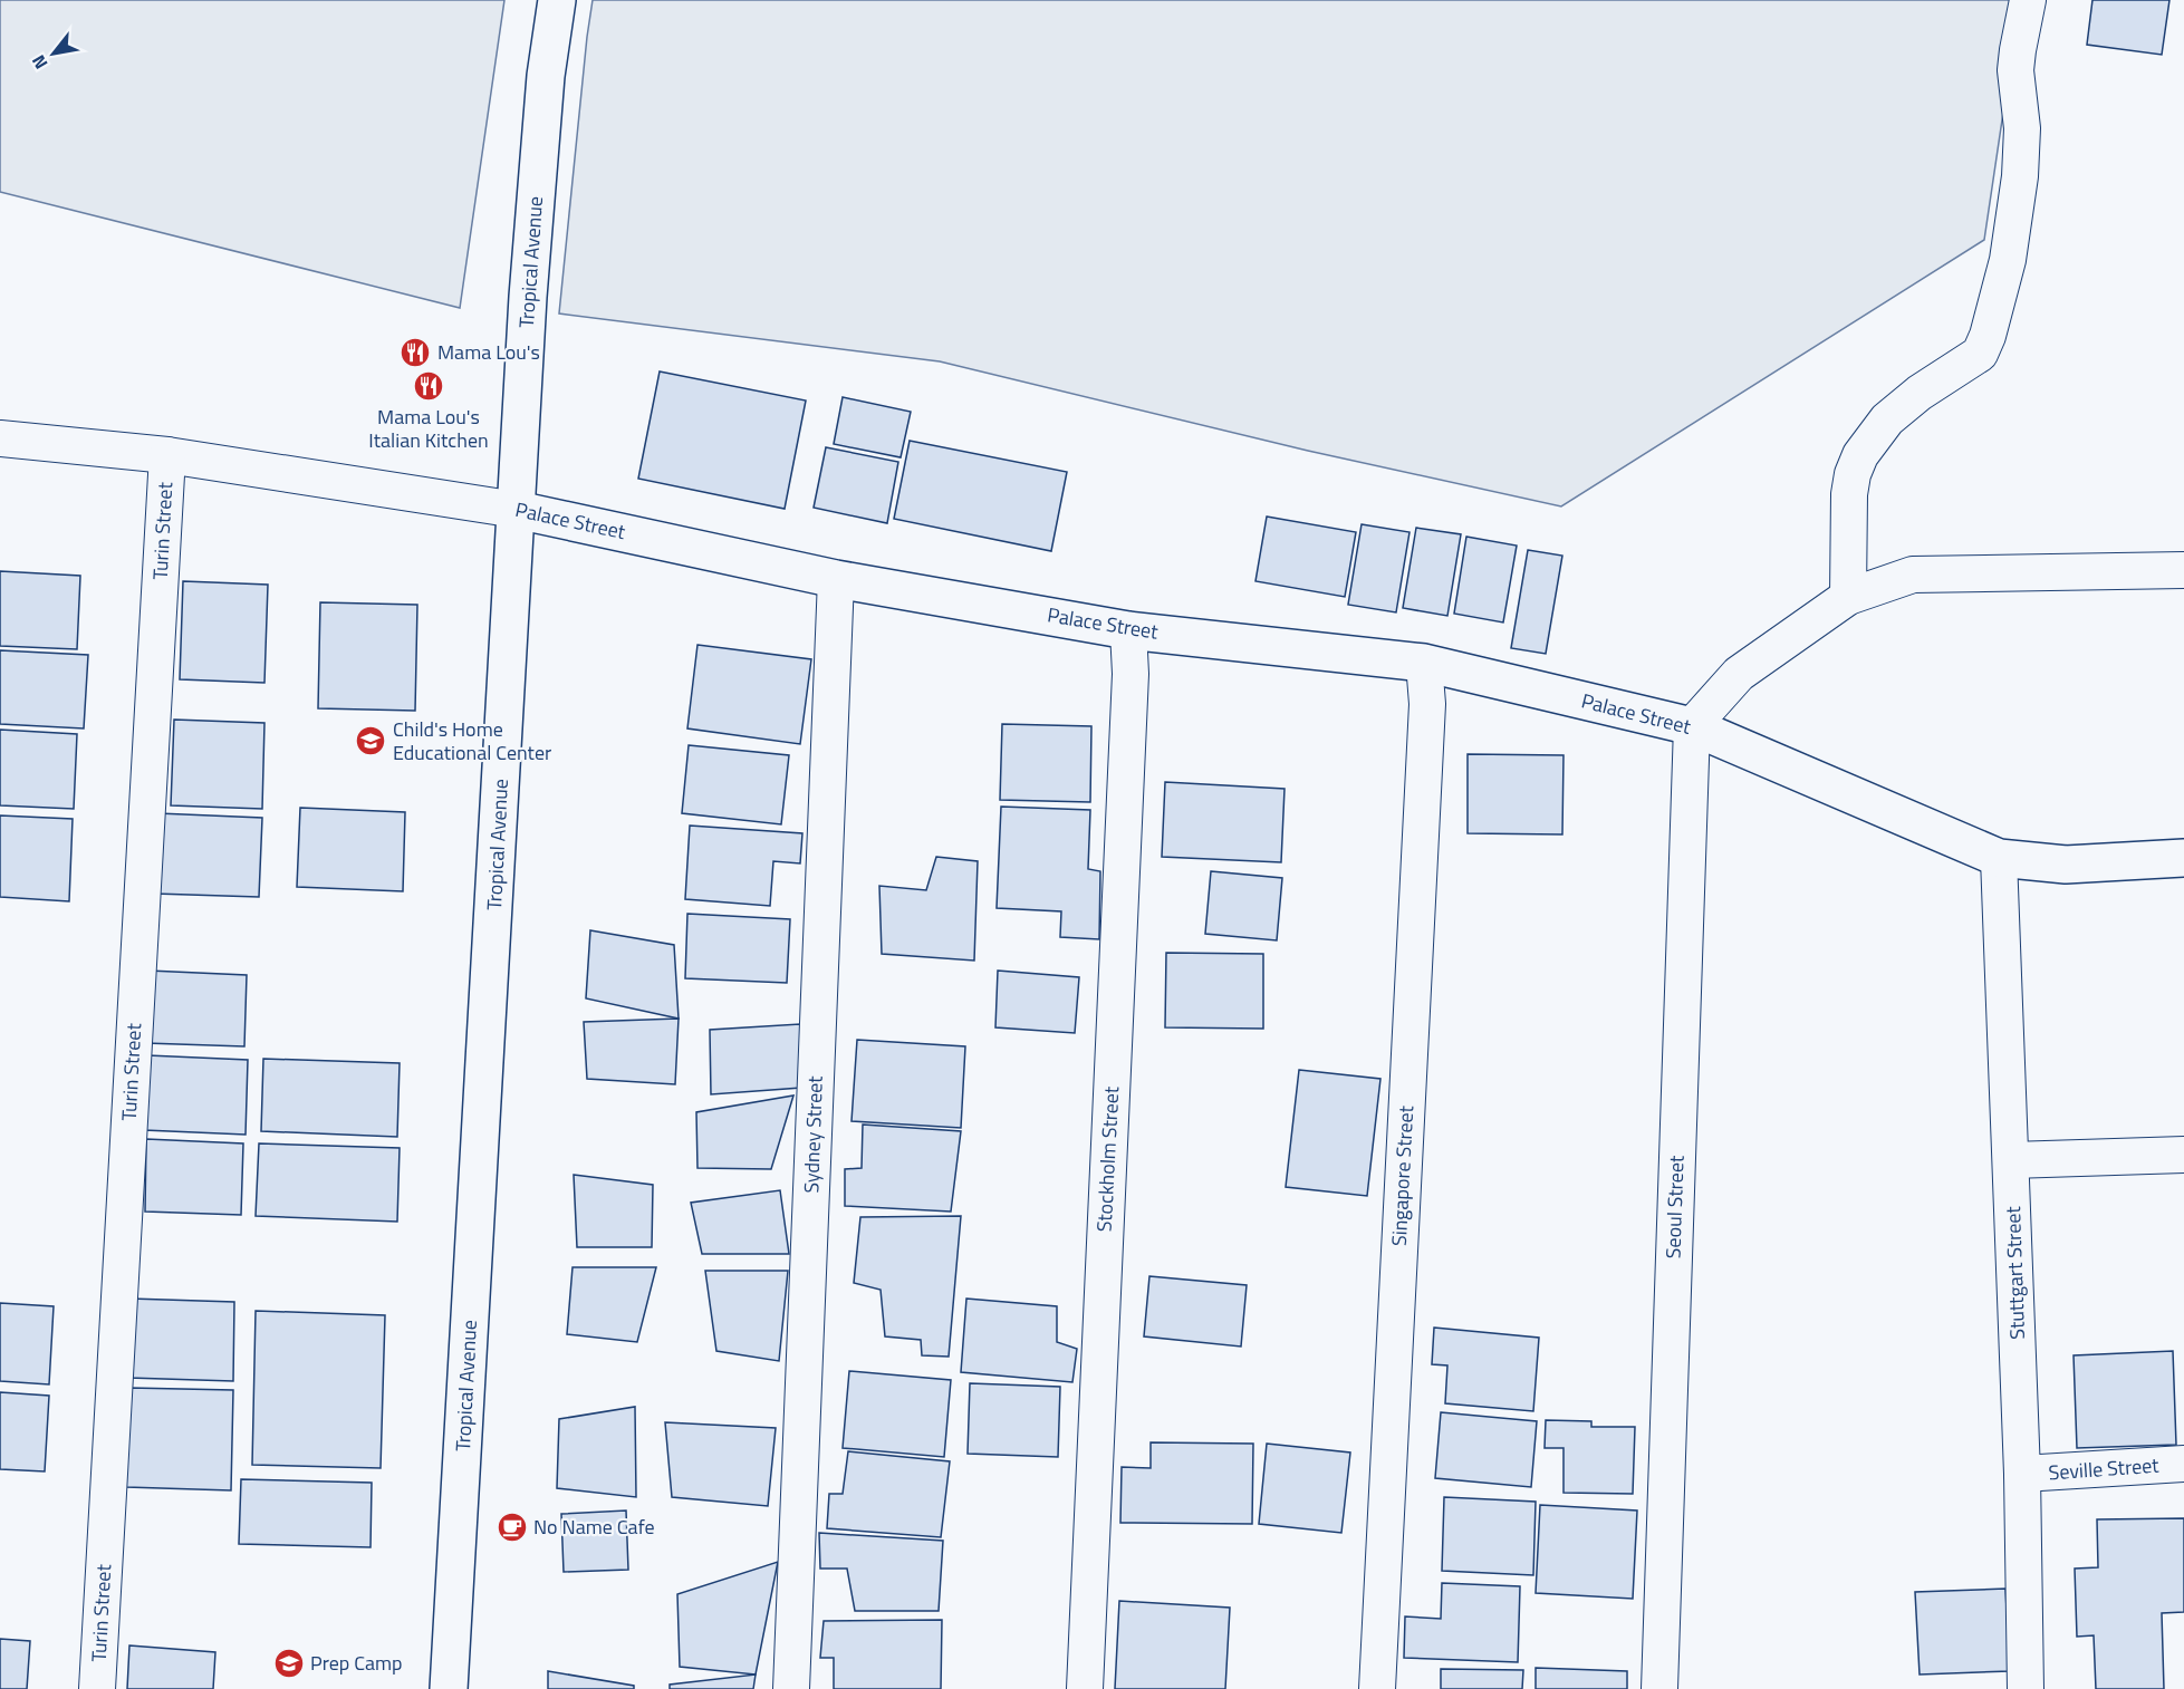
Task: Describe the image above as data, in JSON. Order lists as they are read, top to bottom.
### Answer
{
  "streets": {
    "street": [
      "Tropical Avenue",
      "Palace Street",
      "Turin Street",
      "Sydney Street",
      "Stockholm Street",
      "Singapore Street",
      "Seoul Street",
      "Stuttgart Street",
      "Seville Street"
    ]
  },
  "crossings": [
    ["Tropical Avenue", "Palace Street"],
    ["Palace Street", "Turin Street"],
    ["Palace Street", "Sydney Street"],
    ["Palace Street", "Stockholm Street"],
    ["Palace Street", "Singapore Street"],
    ["Palace Street", "Seoul Street"],
    ["Palace Street", "Stuttgart Street"],
    ["Stuttgart Street", "Seville Street"]
  ],
  "places": {
    "restaurant": ["Mama Lou's", "Mama Lou's Italian Kitchen"],
    "school or university": ["Child's Home Educational Center", "Prep Camp"],
    "cafe": ["No Name Cafe"]
  },
  "north": "bottom left"
}
